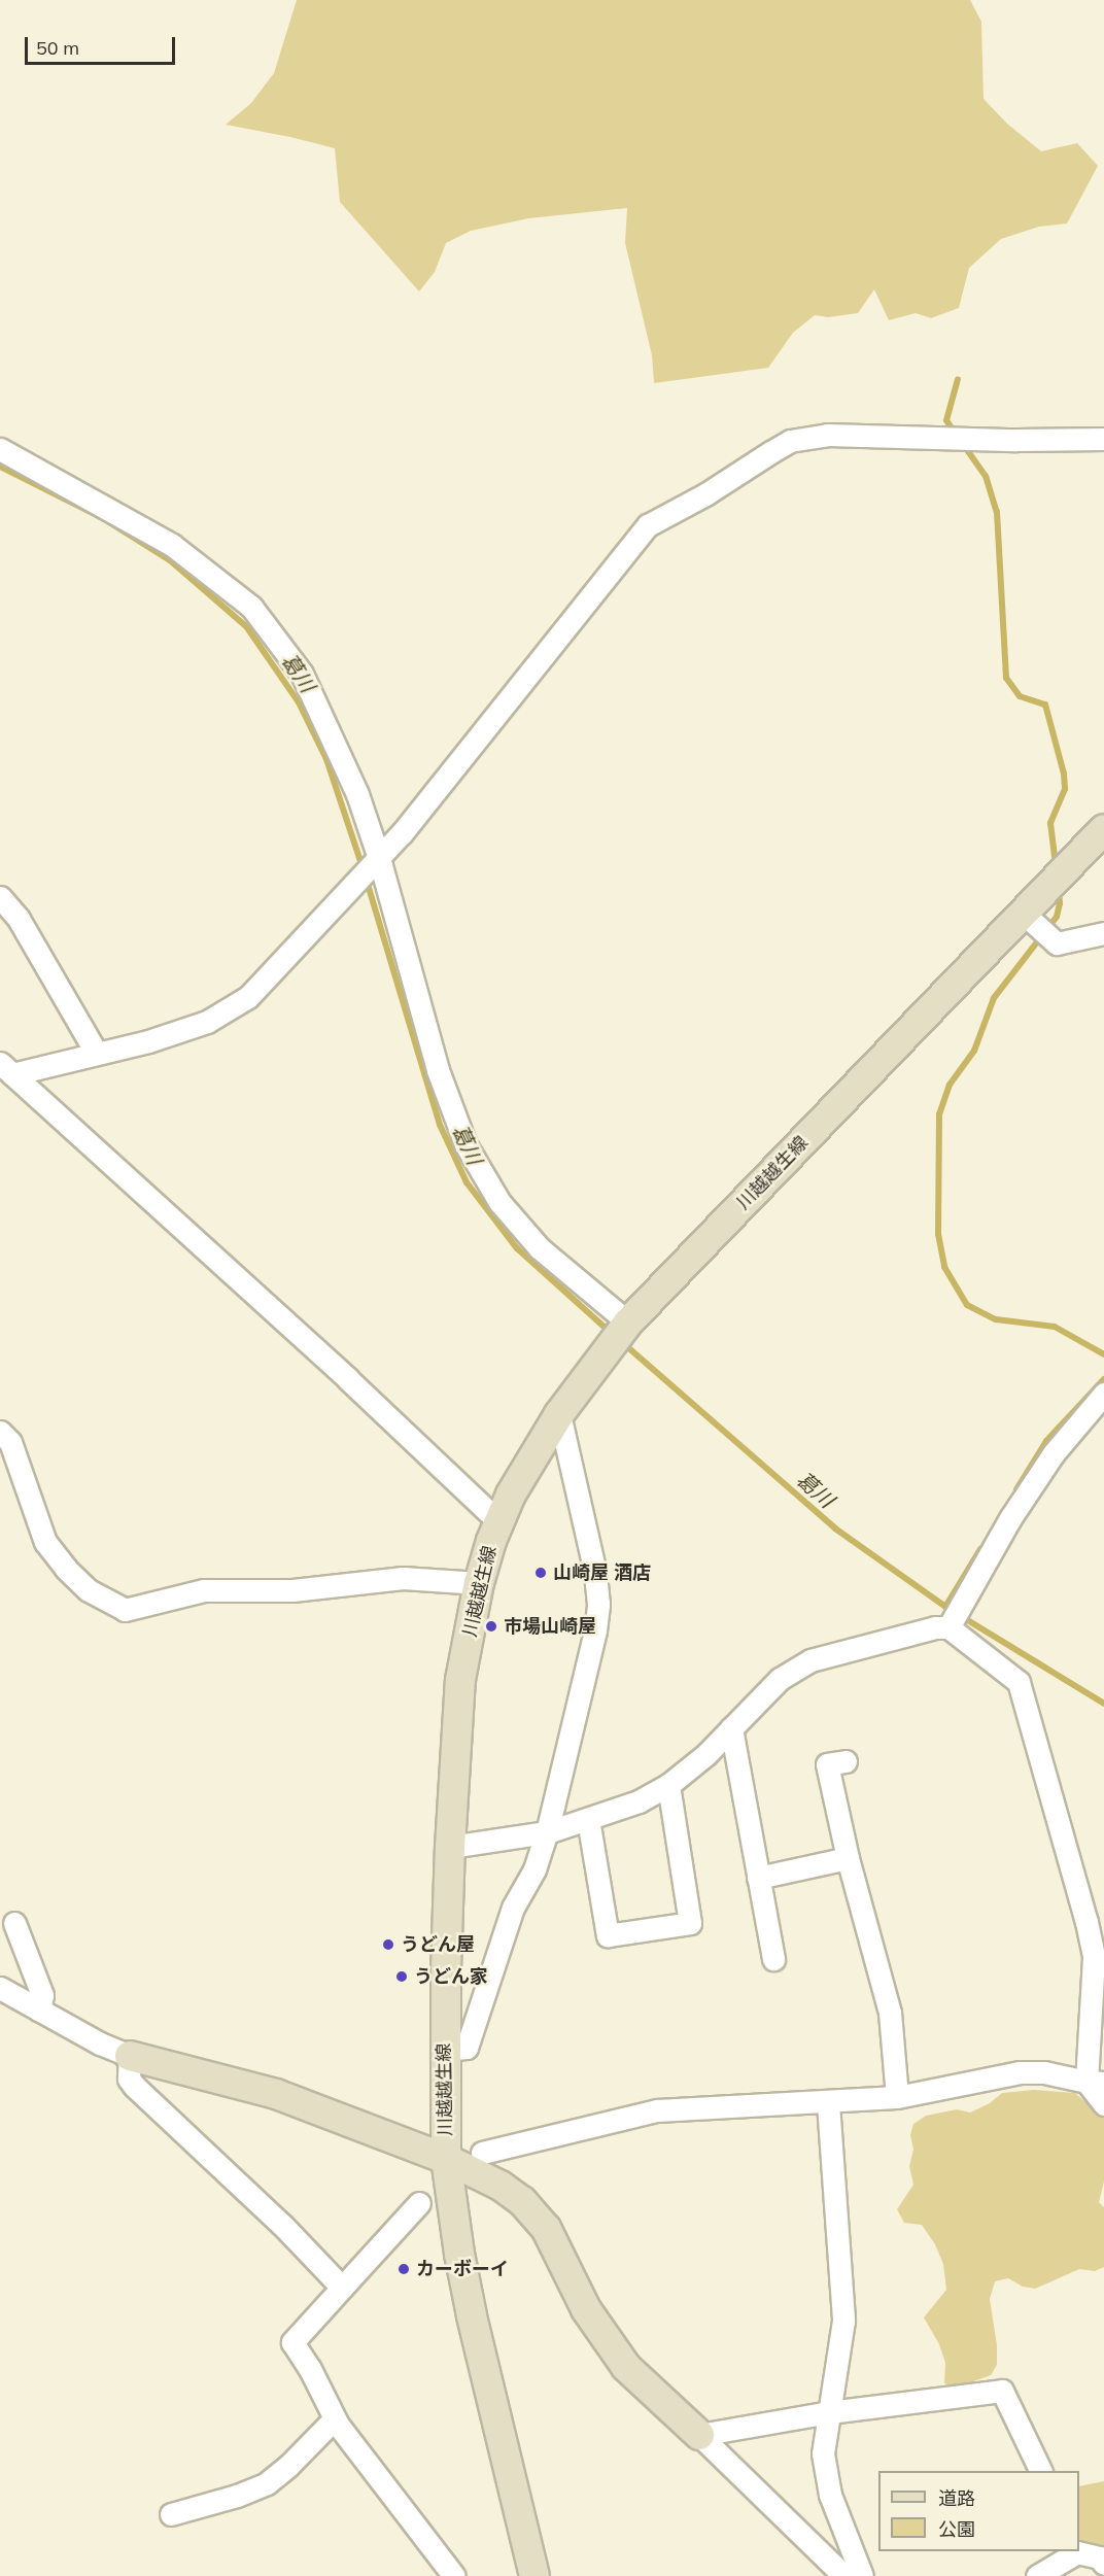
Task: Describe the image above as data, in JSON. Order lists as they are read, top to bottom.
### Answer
{
  "streets": {
    "main road": ["川越越生線"]
  },
  "water": ["葛川"],
  "places": [
    "山崎屋 酒店",
    "市場山崎屋",
    "うどん屋",
    "うどん家",
    "カーボーイ"
  ],
  "legend": ["道路", "公園"],
  "scale_bar": "50 m"
}
